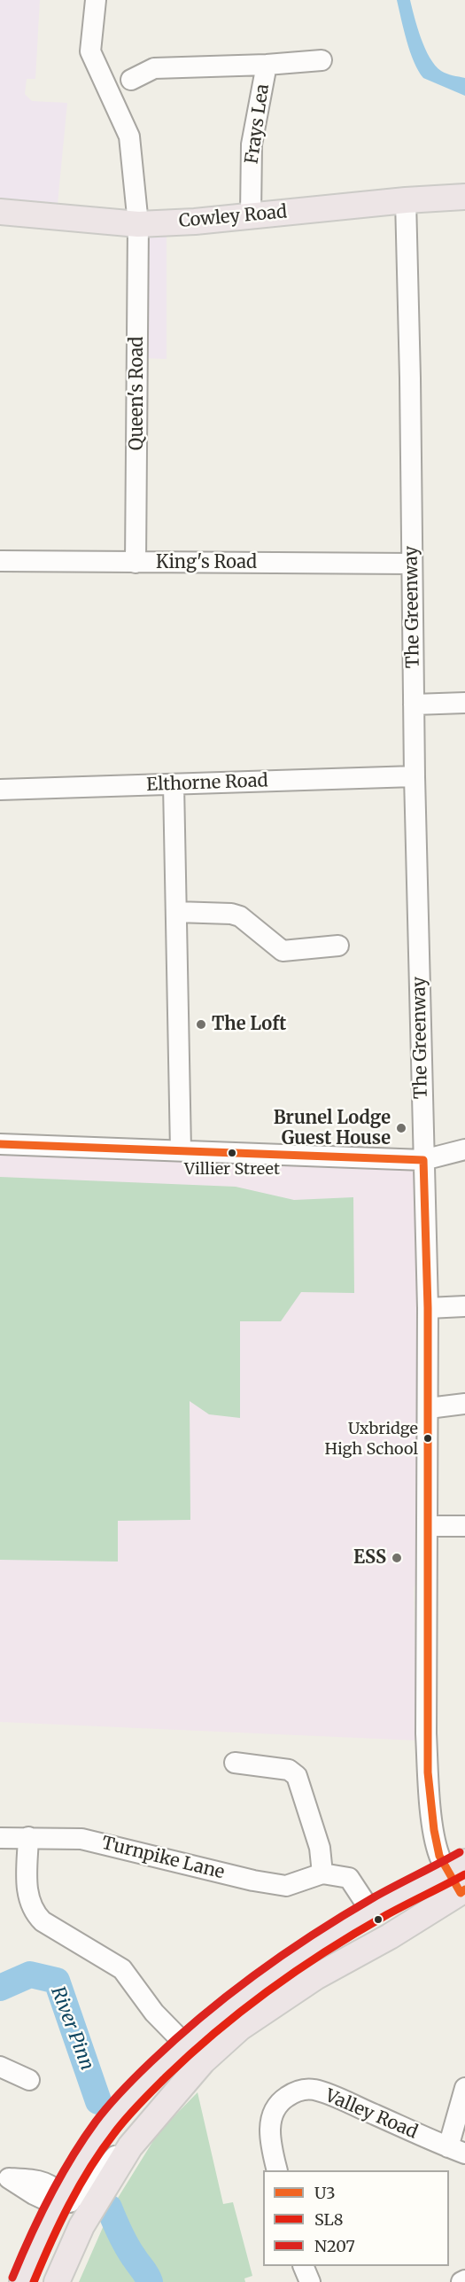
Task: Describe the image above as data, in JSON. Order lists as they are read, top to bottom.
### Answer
{
  "streets": {
    "main road": ["Cowley Road"],
    "street": [
      "Frays Lea",
      "Queen's Road",
      "King's Road",
      "The Greenway",
      "Elthorne Road",
      "Turnpike Lane",
      "Valley Road"
    ]
  },
  "crossings": [
    ["Frays Lea", "Cowley Road"],
    ["Cowley Road", "Queen's Road"],
    ["Cowley Road", "The Greenway"],
    ["Queen's Road", "King's Road"],
    ["King's Road", "The Greenway"],
    ["The Greenway", "Elthorne Road"]
  ],
  "water": ["River Pinn"],
  "places": [
    "The Loft",
    "Brunel Lodge Guest House",
    "Villier Street",
    "Uxbridge High School",
    "ESS"
  ],
  "lines": ["transit line U3", "transit line N207", "transit line SL8"],
  "legend": ["U3", "SL8", "N207"]
}
